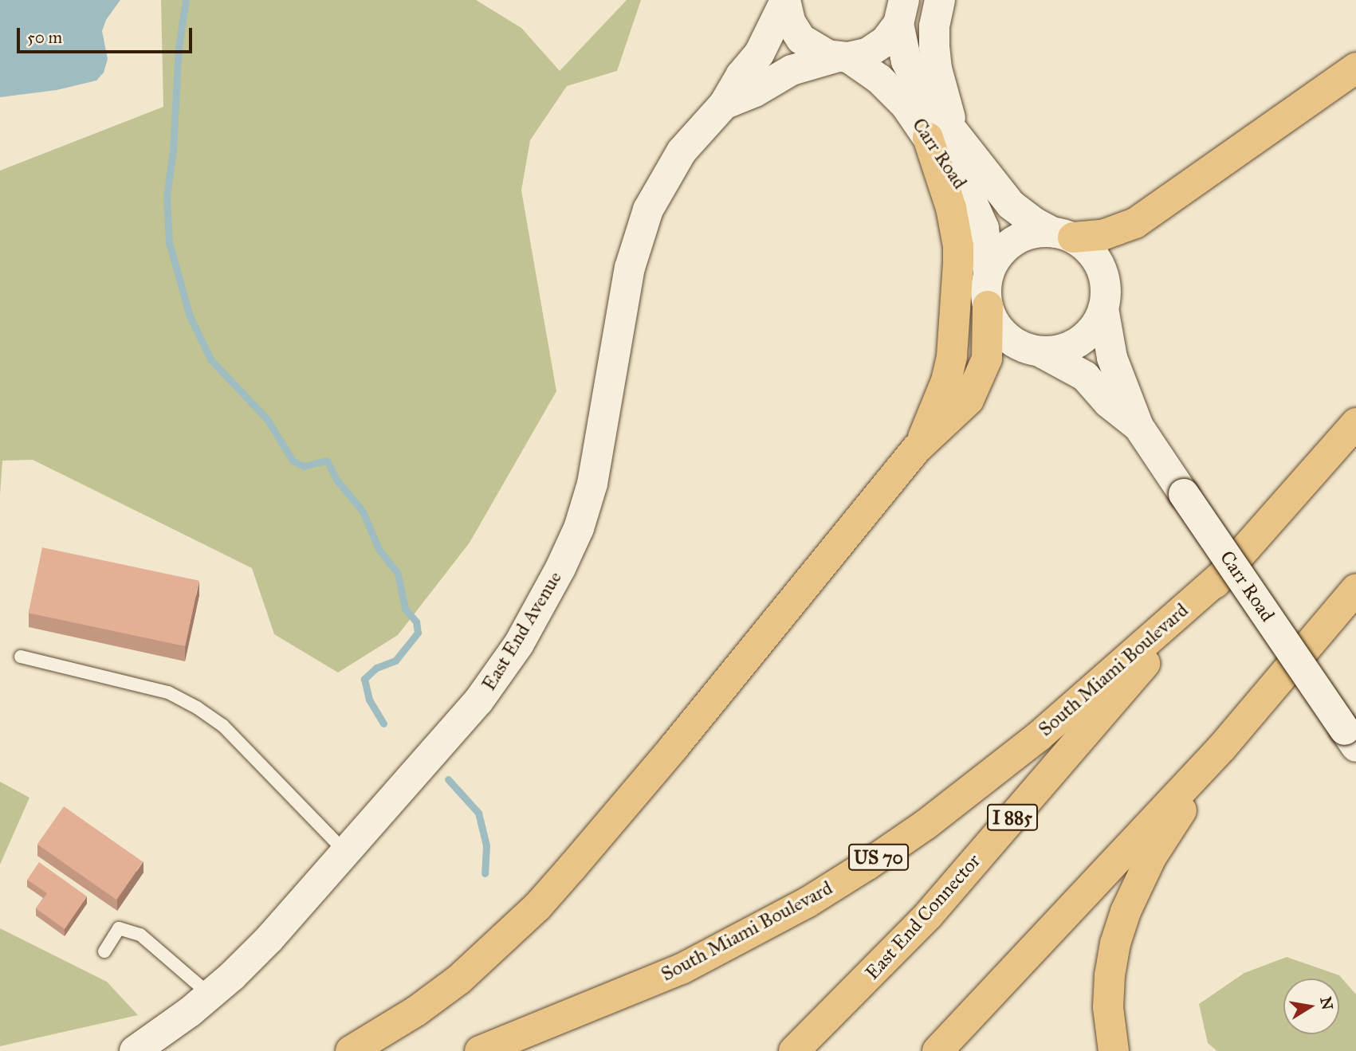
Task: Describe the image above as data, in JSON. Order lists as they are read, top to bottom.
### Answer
{
  "streets": {
    "highway": [
      "South Miami Boulevard",
      "I 885",
      "US 70",
      "East End Connector"
    ],
    "street": ["Carr Road", "East End Avenue"]
  },
  "crossings": [
    ["Carr Road", "East End Avenue"],
    ["South Miami Boulevard", "I 885"],
    ["South Miami Boulevard", "East End Connector"],
    ["I 885", "East End Connector"]
  ],
  "scale_bar": "50 m",
  "north": "right"
}
